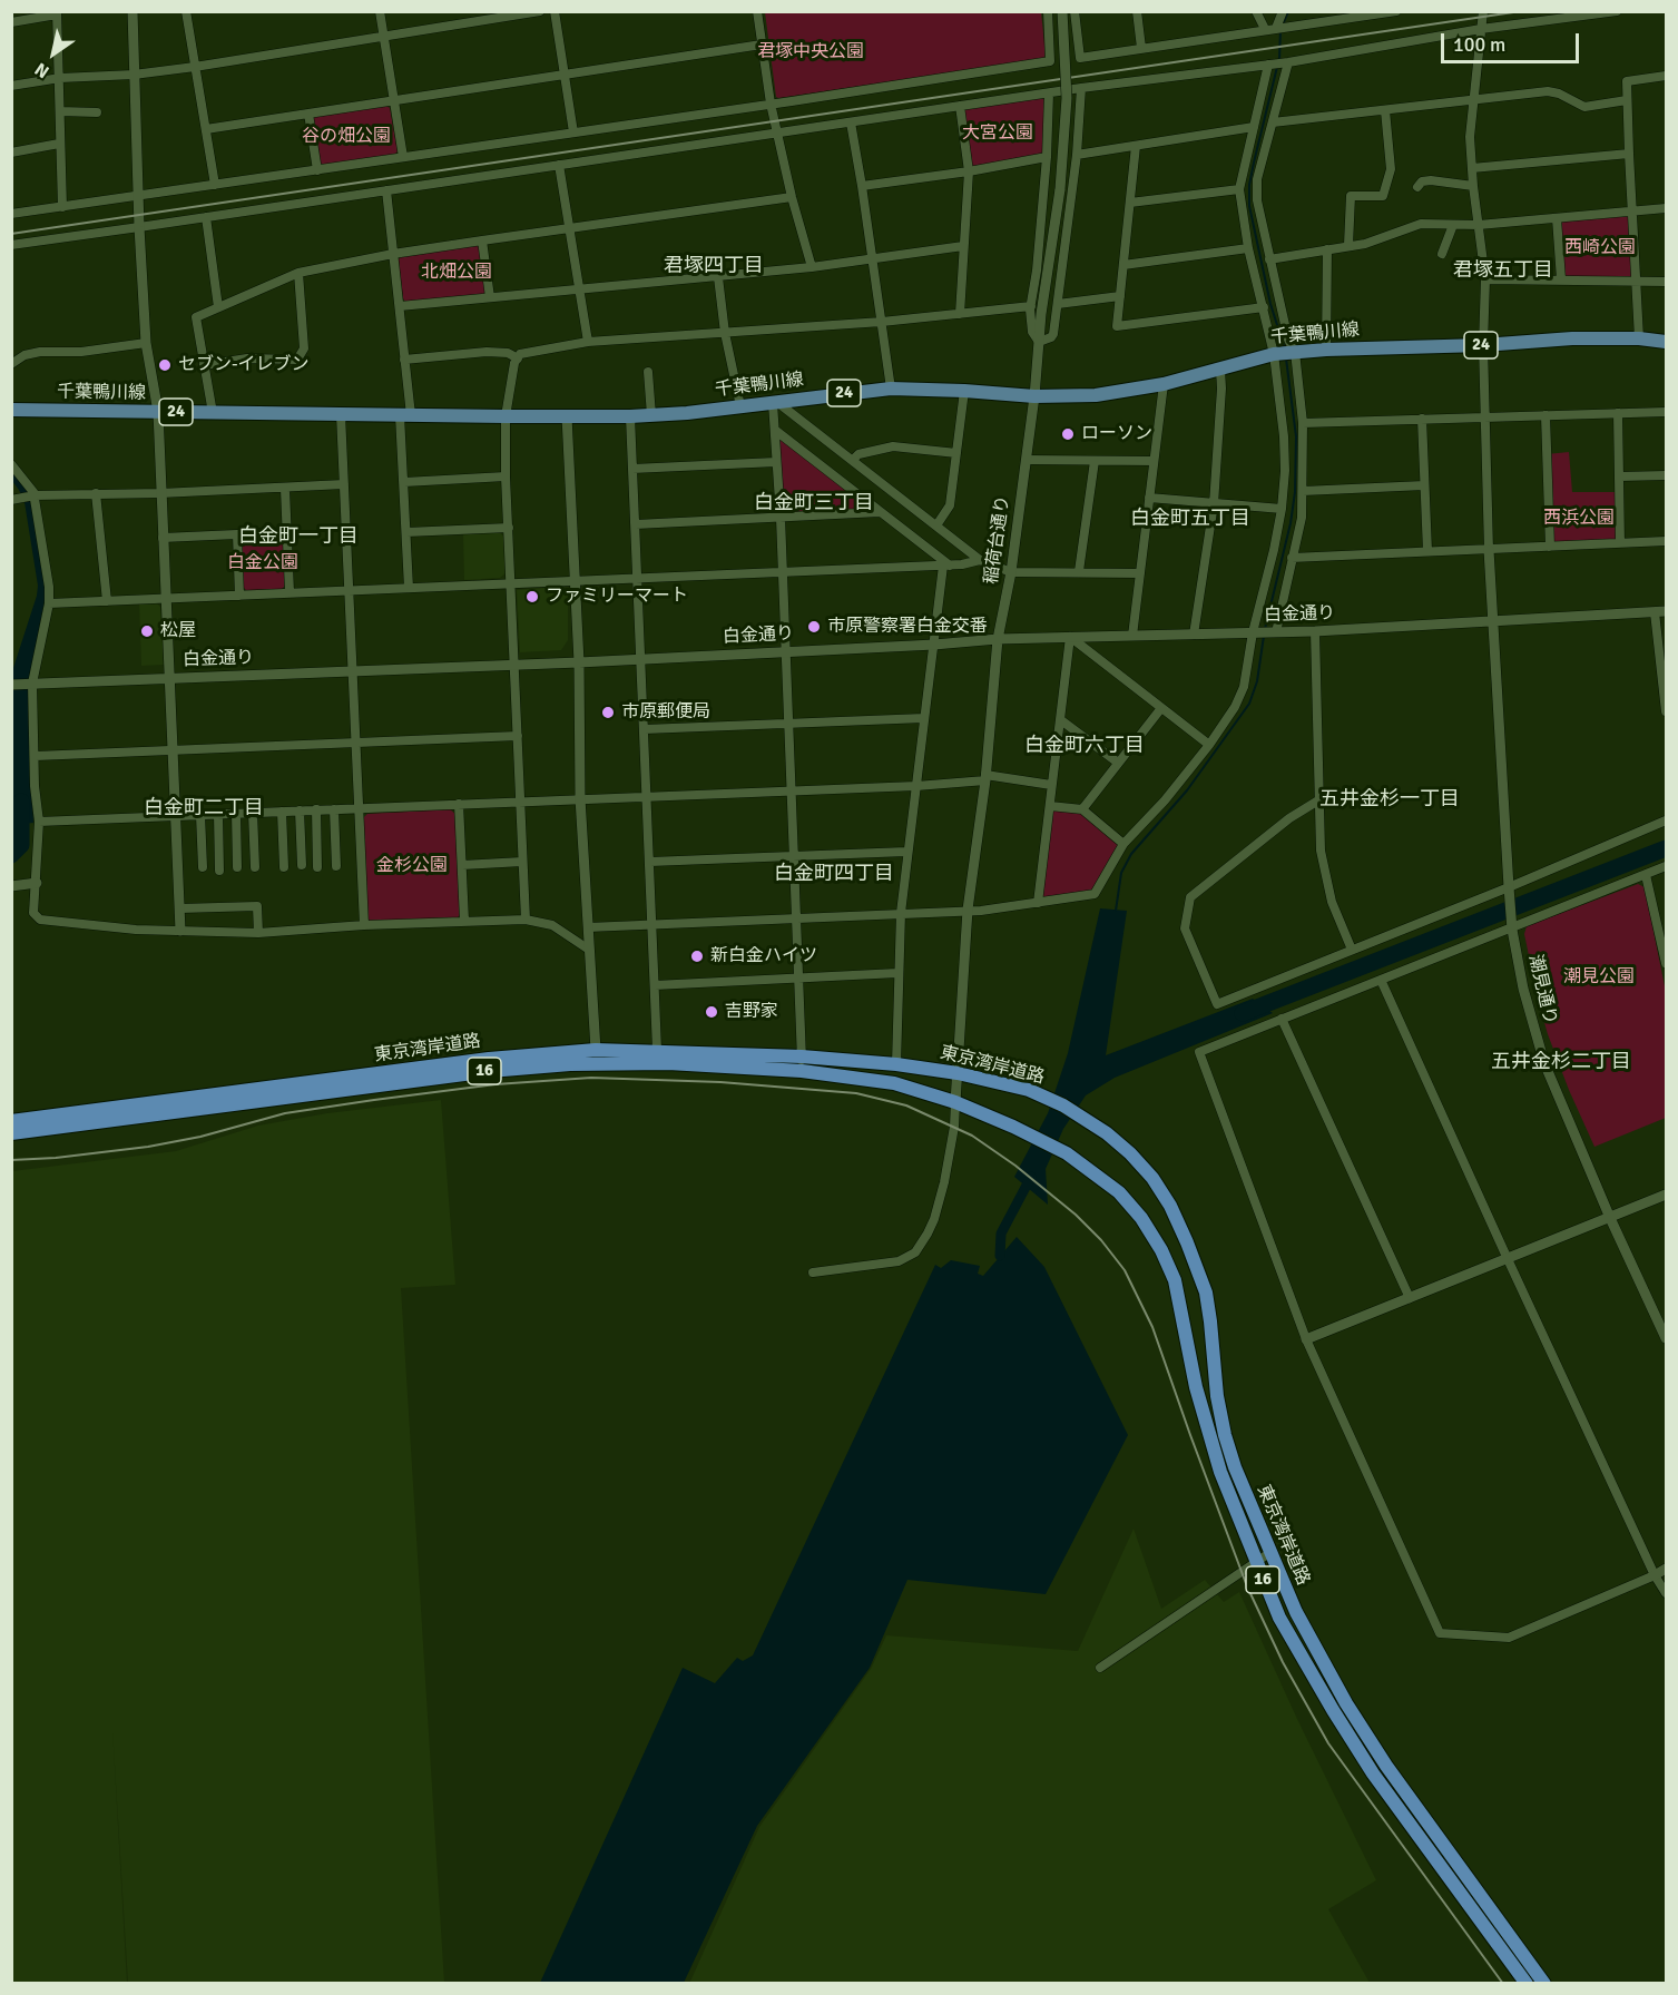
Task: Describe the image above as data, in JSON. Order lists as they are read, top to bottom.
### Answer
{
  "streets": {
    "highway": ["東京湾岸道路", "16"],
    "main road": ["千葉鴨川線", "24"],
    "street": ["稲荷台通り", "白金通り", "潮見通り"]
  },
  "crossings": [
    ["千葉鴨川線", "稲荷台通り"],
    ["稲荷台通り", "白金通り"],
    ["稲荷台通り", "東京湾岸道路"],
    ["白金通り", "潮見通り"]
  ],
  "districts": [
    "君塚四丁目",
    "君塚五丁目",
    "白金町三丁目",
    "白金町五丁目",
    "白金町一丁目",
    "白金町六丁目",
    "五井金杉一丁目",
    "白金町二丁目",
    "白金町四丁目",
    "五井金杉二丁目"
  ],
  "parks": [
    "君塚中央公園",
    "大宮公園",
    "谷の畑公園",
    "西崎公園",
    "北畑公園",
    "西浜公園",
    "白金公園",
    "金杉公園",
    "潮見公園"
  ],
  "places": [
    "セブン-イレブン",
    "ローソン",
    "ファミリーマート",
    "市原警察署白金交番",
    "松屋",
    "市原郵便局",
    "新白金ハイツ",
    "吉野家"
  ],
  "scale_bar": "100 m",
  "north": "bottom left"
}
